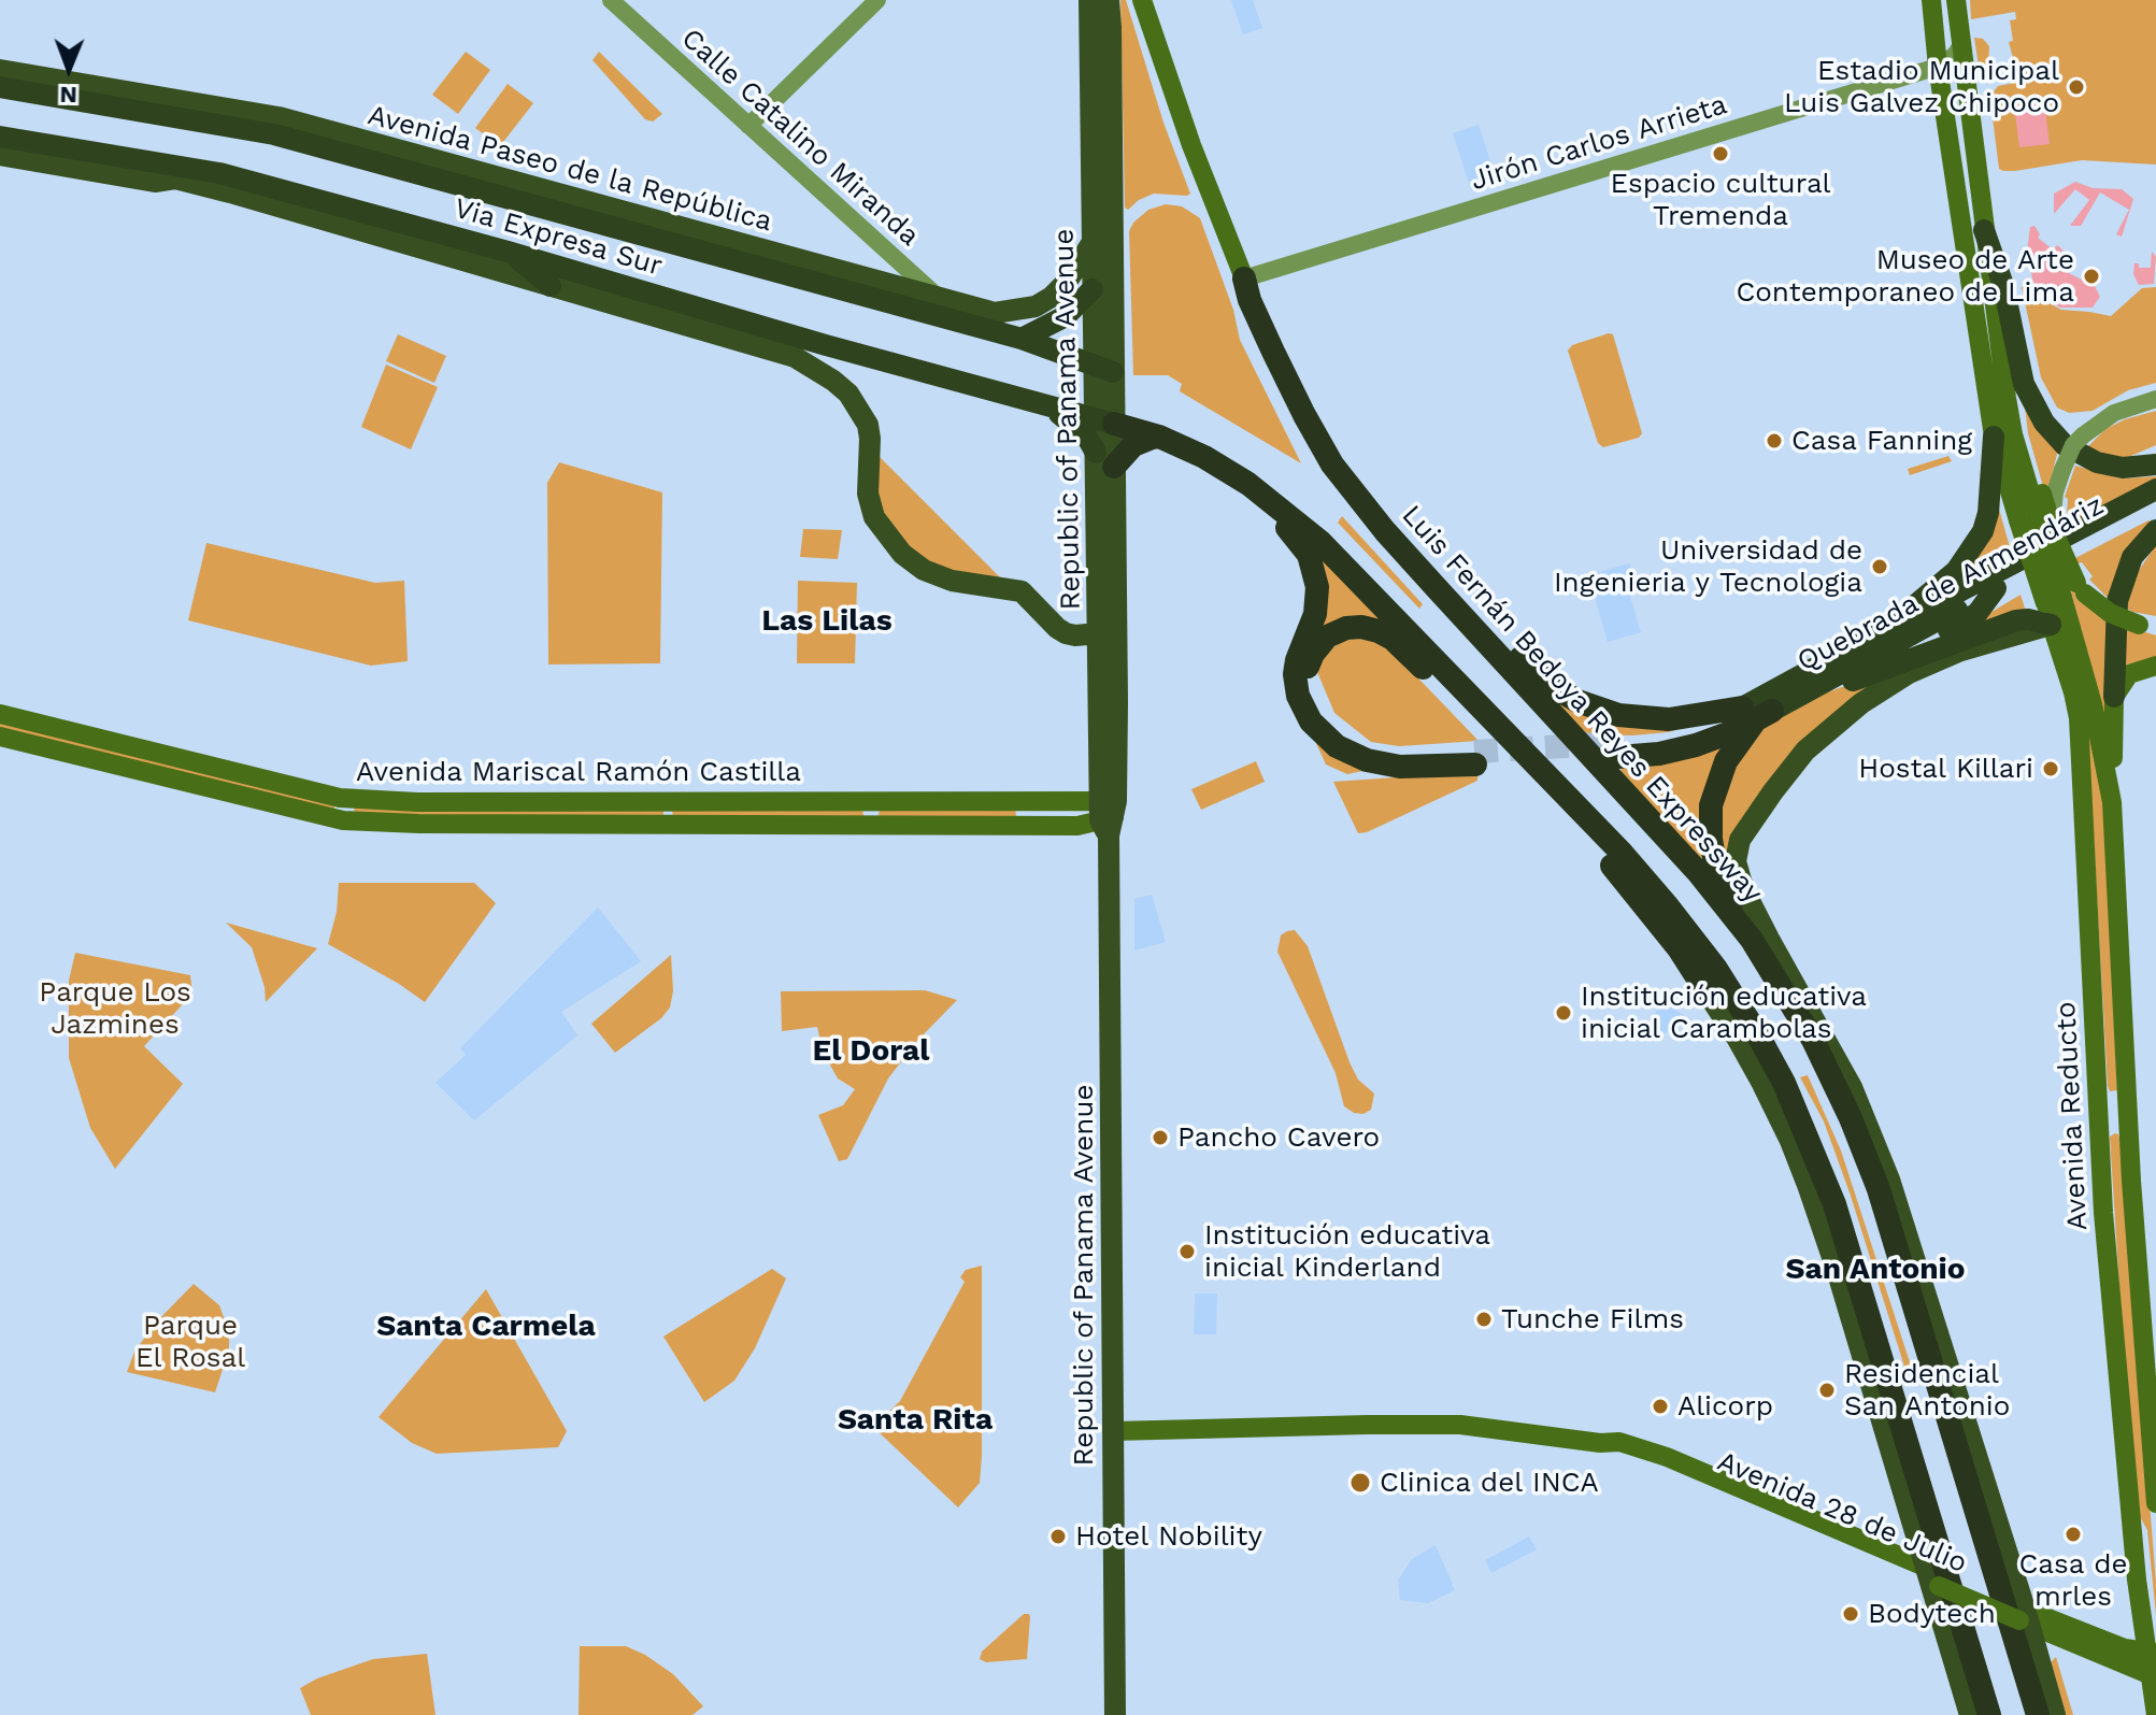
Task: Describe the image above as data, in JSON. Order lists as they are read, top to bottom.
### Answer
{
  "streets": {
    "highway": ["Via Expresa Sur", "Quebrada de Armendáriz", "Luis Fernán Bedoya Reyes Expressway"],
    "main road": [
      "Avenida Paseo de la República",
      "Republic of Panama Avenue",
      "Avenida Mariscal Ramón Castilla",
      "Avenida Reducto",
      "Avenida 28 de Julio"
    ],
    "street": ["Calle Catalino Miranda", "Jirón Carlos Arrieta"]
  },
  "crossings": [
    ["Calle Catalino Miranda", "Avenida Paseo de la República"],
    ["Calle Catalino Miranda", "Via Expresa Sur"],
    ["Jirón Carlos Arrieta", "Luis Fernán Bedoya Reyes Expressway"],
    ["Avenida Paseo de la República", "Via Expresa Sur"],
    ["Avenida Paseo de la República", "Republic of Panama Avenue"],
    ["Via Expresa Sur", "Republic of Panama Avenue"],
    ["Republic of Panama Avenue", "Avenida Mariscal Ramón Castilla"],
    ["Republic of Panama Avenue", "Avenida 28 de Julio"],
    ["Avenida Reducto", "Avenida 28 de Julio"]
  ],
  "districts": [
    "Las Lilas",
    "El Doral",
    "San Antonio",
    "Santa Carmela",
    "Santa Rita"
  ],
  "parks": ["Parque Los Jazmines", "Parque El Rosal"],
  "places": [
    "Estadio Municipal Luis Galvez Chipoco",
    "Espacio cultural Tremenda",
    "Museo de Arte Contemporaneo de Lima",
    "Casa Fanning",
    "Universidad de Ingenieria y Tecnologia",
    "Hostal Killari",
    "Institución educativa inicial Carambolas",
    "Pancho Cavero",
    "Institución educativa inicial Kinderland",
    "Tunche Films",
    "Residencial San Antonio",
    "Alicorp",
    "Clinica del INCA",
    "Casa de mrles",
    "Hotel Nobility",
    "Bodytech"
  ],
  "north": "bottom"
}
